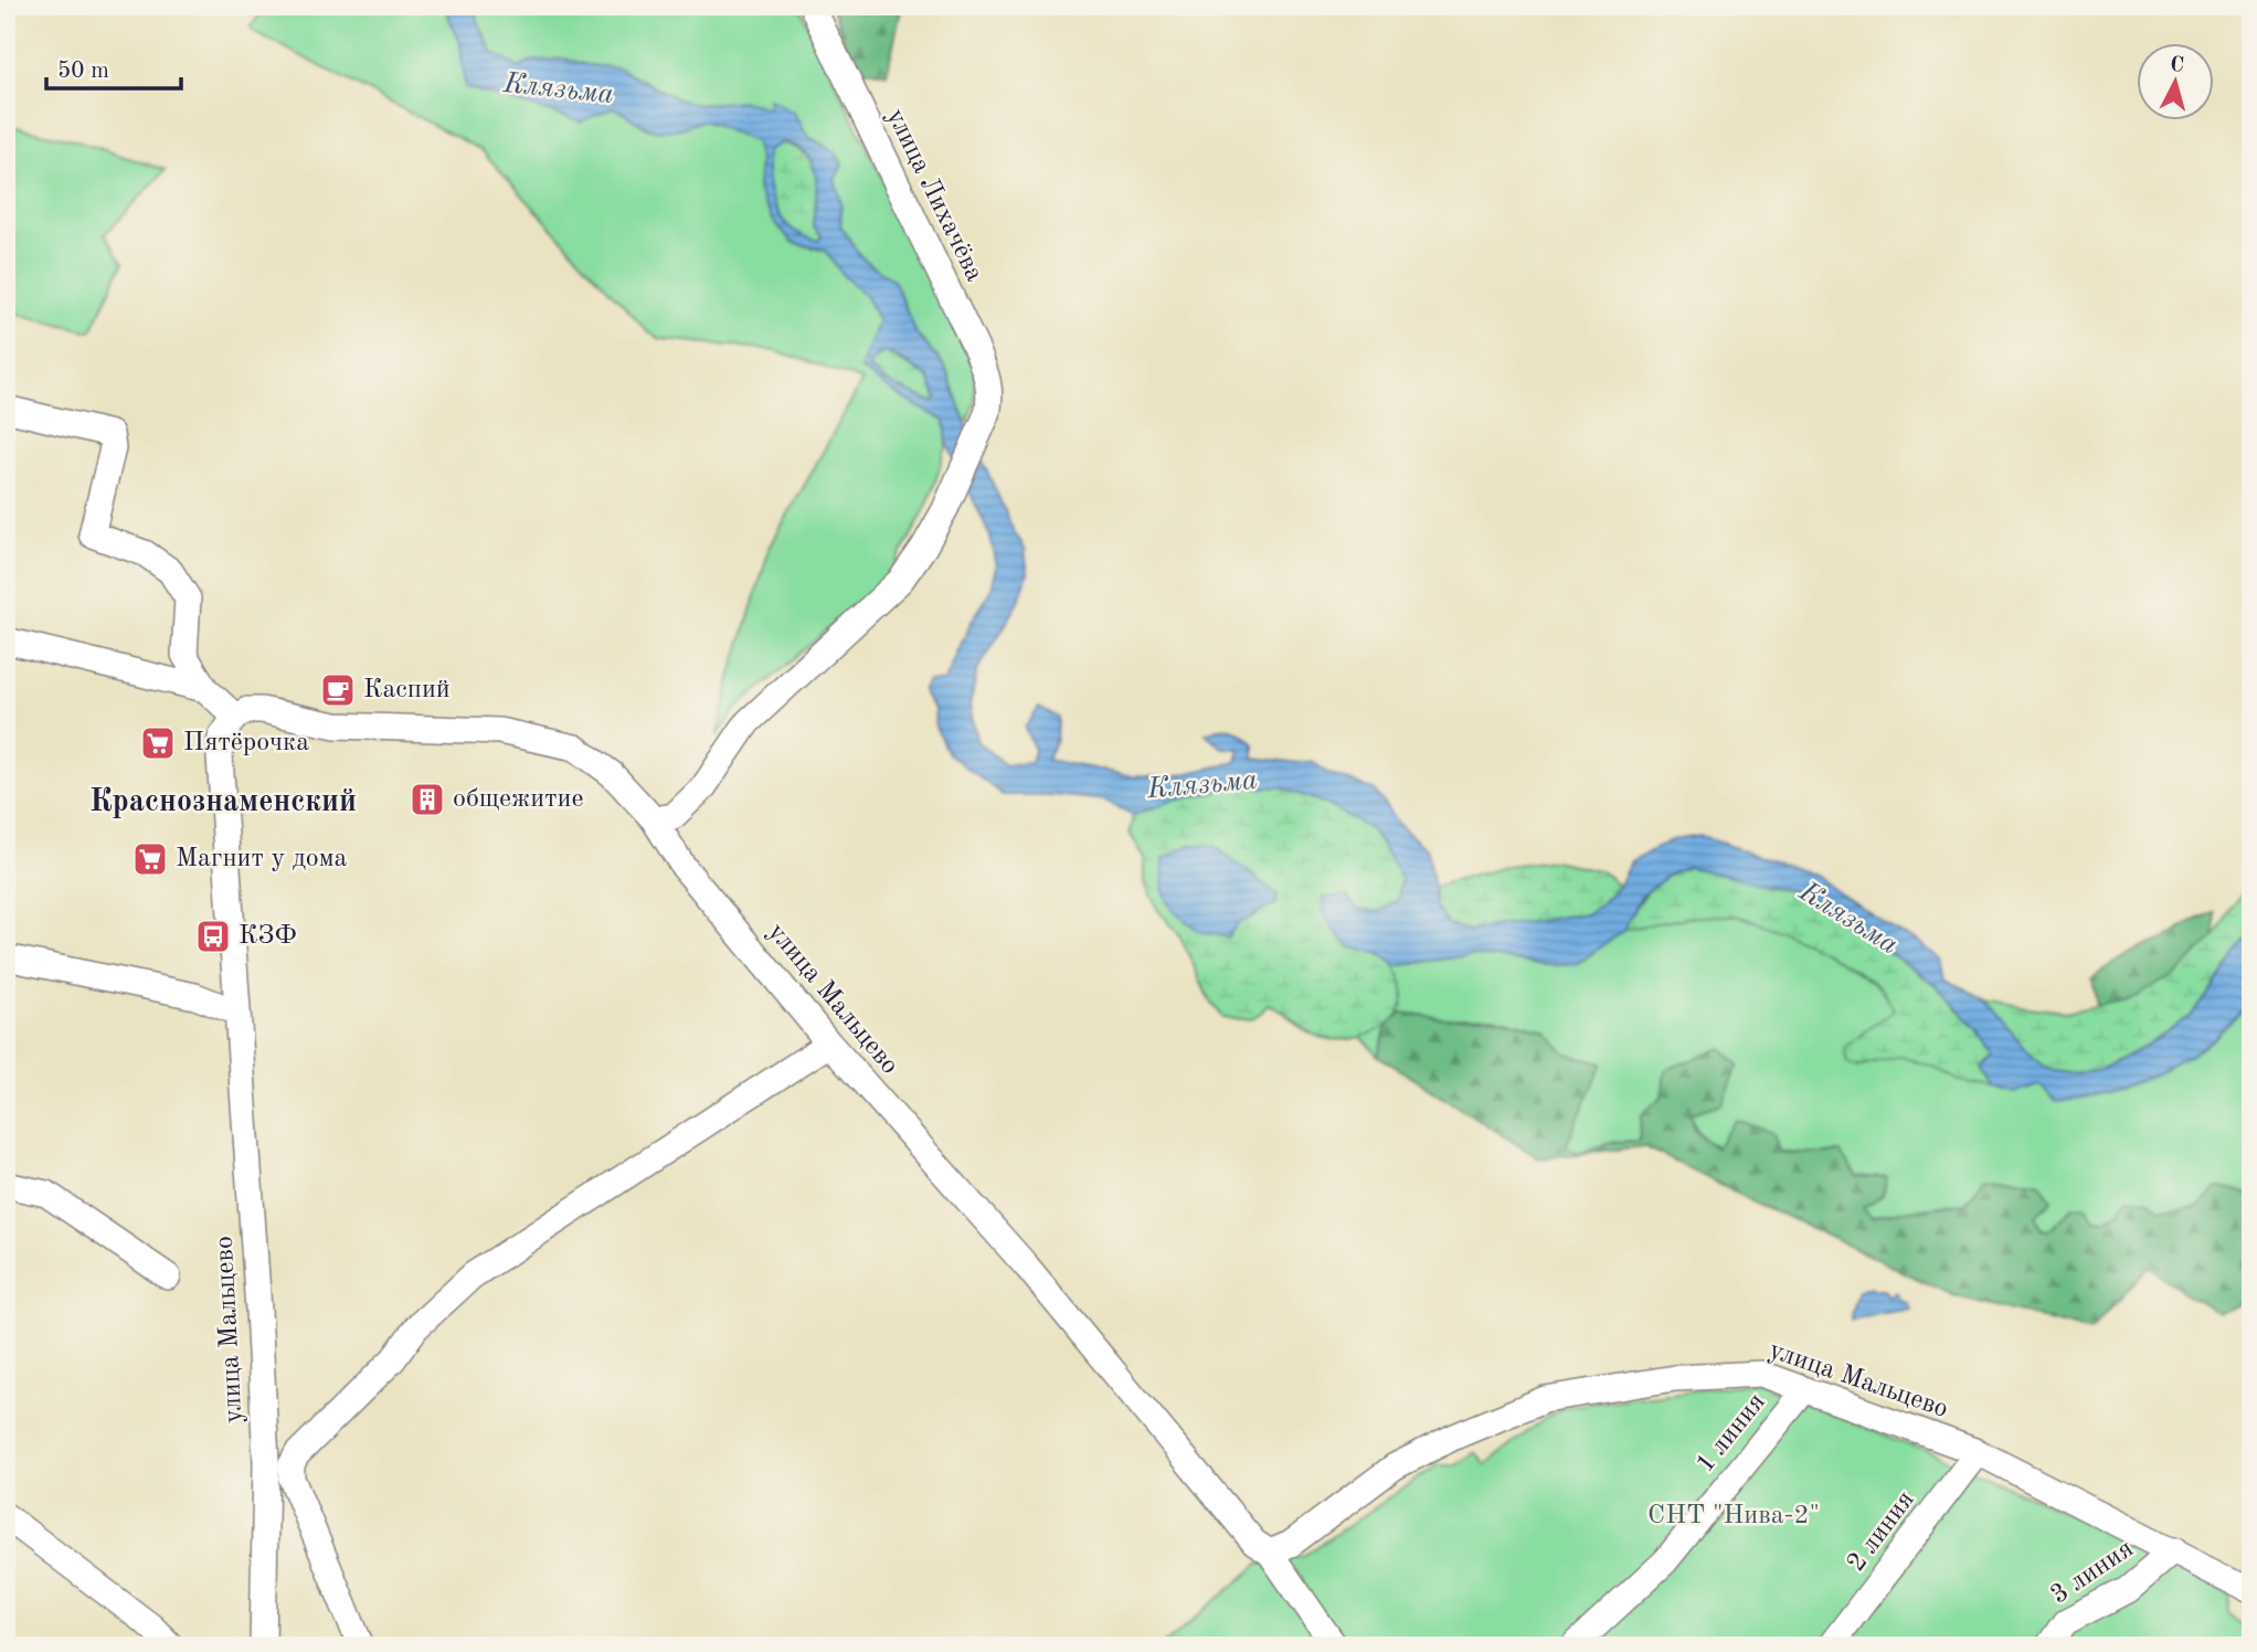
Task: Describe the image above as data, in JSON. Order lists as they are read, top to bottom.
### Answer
{
  "streets": {
    "street": [
      "улица Лихачёва",
      "улица Мальцево",
      "1 линия",
      "2 линия",
      "3 линия"
    ]
  },
  "crossings": [
    ["улица Лихачёва", "улица Мальцево"],
    ["улица Мальцево", "1 линия"],
    ["улица Мальцево", "2 линия"],
    ["улица Мальцево", "3 линия"]
  ],
  "districts": ["Краснознаменский"],
  "water": ["Клязьма"],
  "parks": ["СНТ \"Нива-2\""],
  "places": {
    "cafe": ["Каспий"],
    "supermarket": ["Пятёрочка", "Магнит у дома"],
    "building": ["общежитие"],
    "bus stop": ["КЗФ"]
  },
  "scale_bar": "50 m",
  "north": "top"
}
